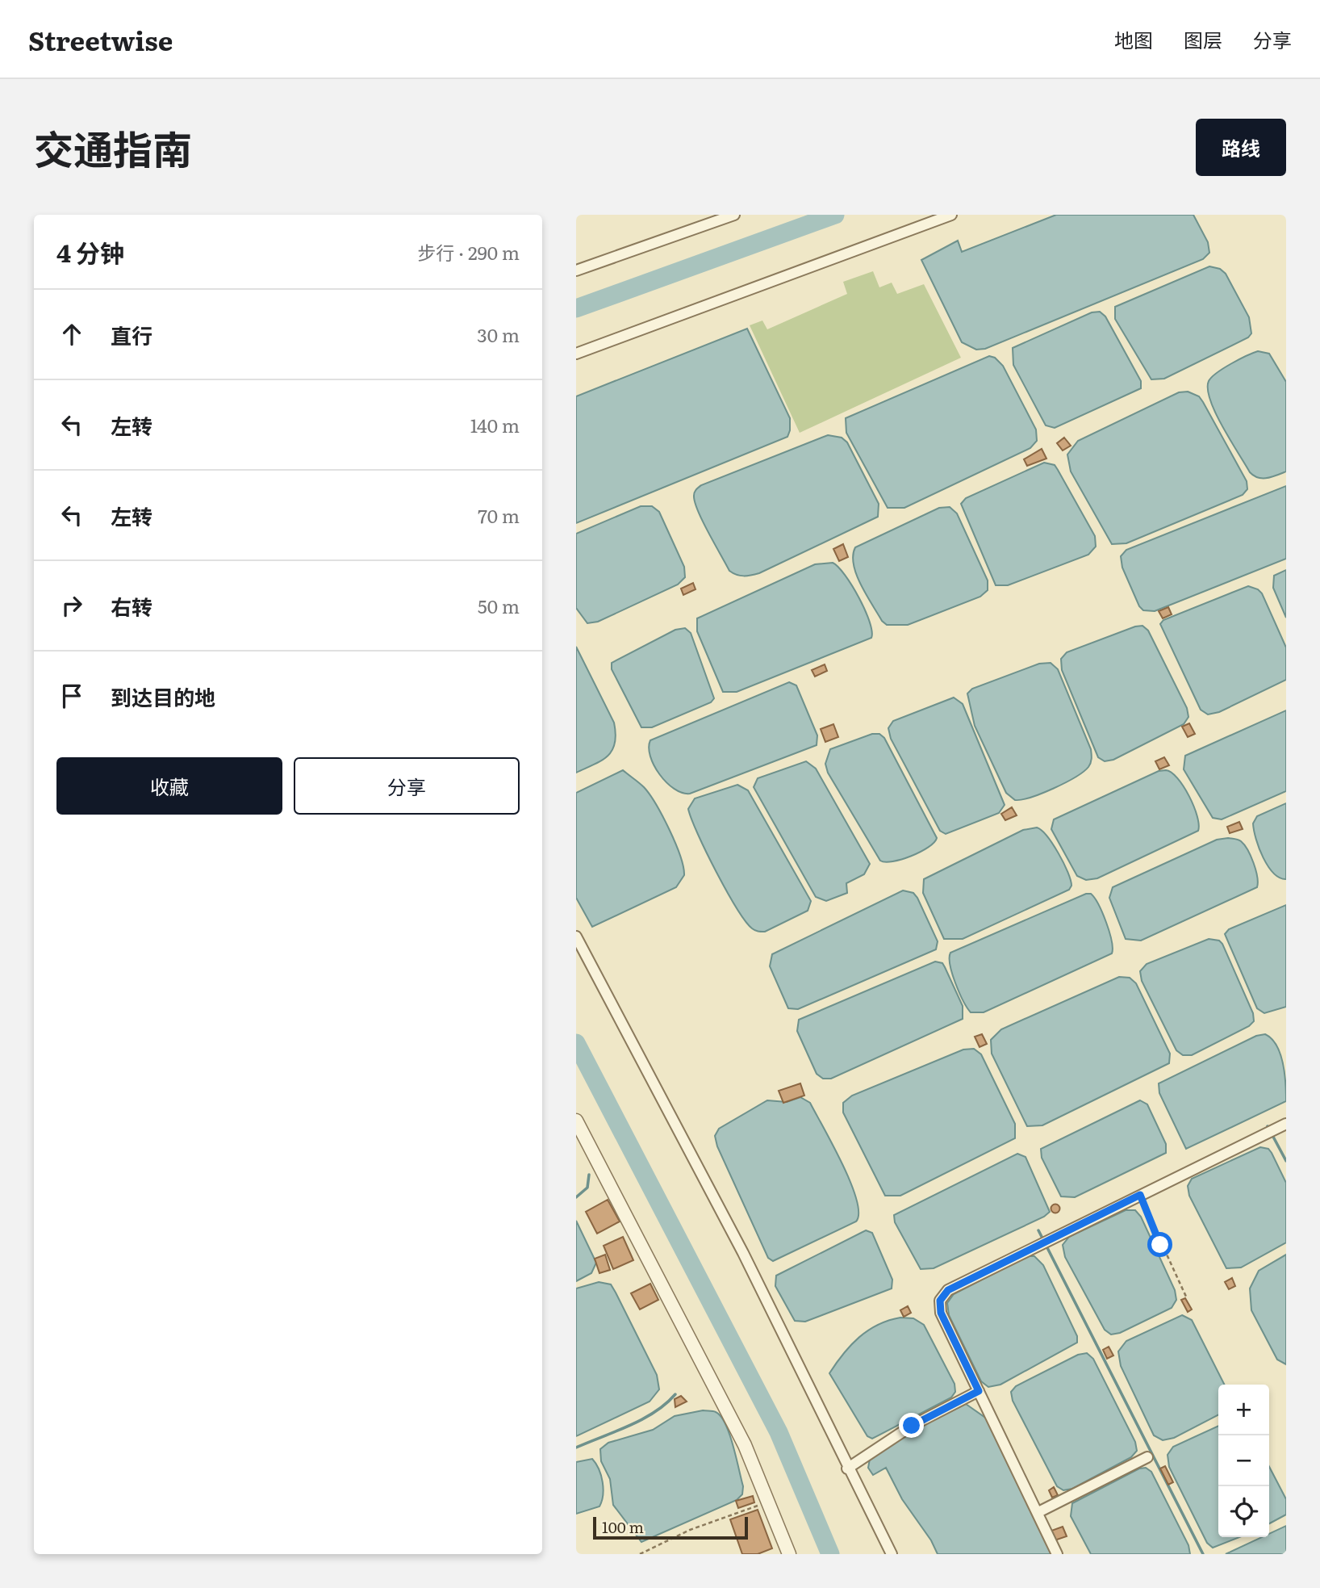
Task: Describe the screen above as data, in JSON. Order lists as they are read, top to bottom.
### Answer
{
  "scale_bar": "100 m",
  "page": {
    "header": "Streetwise",
    "nav": ["地图", "图层", "分享"],
    "title": "交通指南",
    "buttons": [
      "路线",
      ["收藏", "分享"]
    ],
    "heading": ["4 分钟", "步行 · 290 m"],
    "list": [
      ["直行", "30 m"],
      ["左转", "140 m"],
      ["左转", "70 m"],
      ["右转", "50 m"],
      "到达目的地"
    ],
    "map_buttons": ["+", "−"],
    "scale": "100 m"
  }
}
